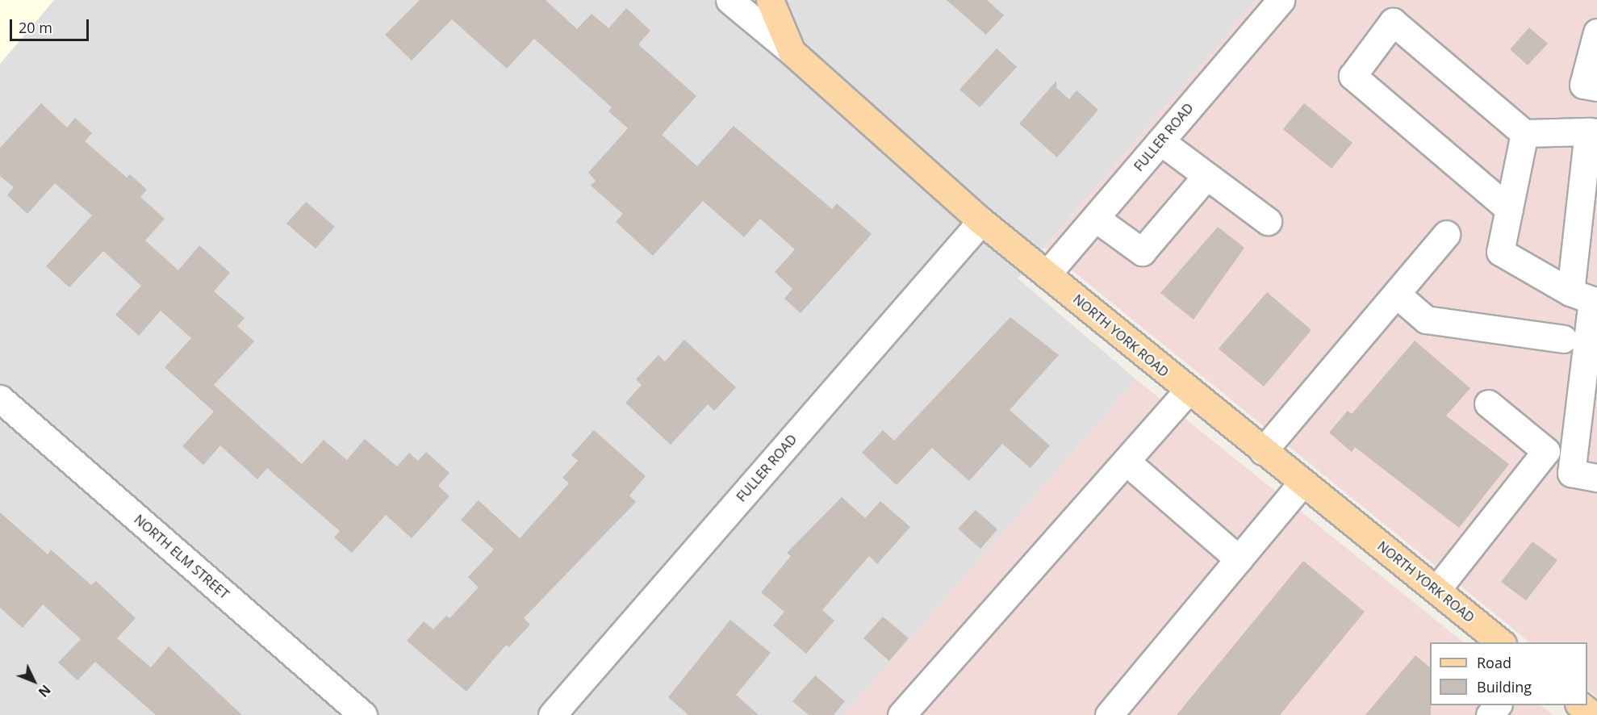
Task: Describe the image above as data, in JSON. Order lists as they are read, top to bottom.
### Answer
{
  "streets": {
    "main road": ["NORTH YORK ROAD"],
    "street": ["FULLER ROAD", "NORTH ELM STREET"]
  },
  "crossings": [
    ["FULLER ROAD", "NORTH YORK ROAD"]
  ],
  "legend": ["Road", "Building"],
  "scale_bar": "20 m",
  "north": "bottom right"
}
